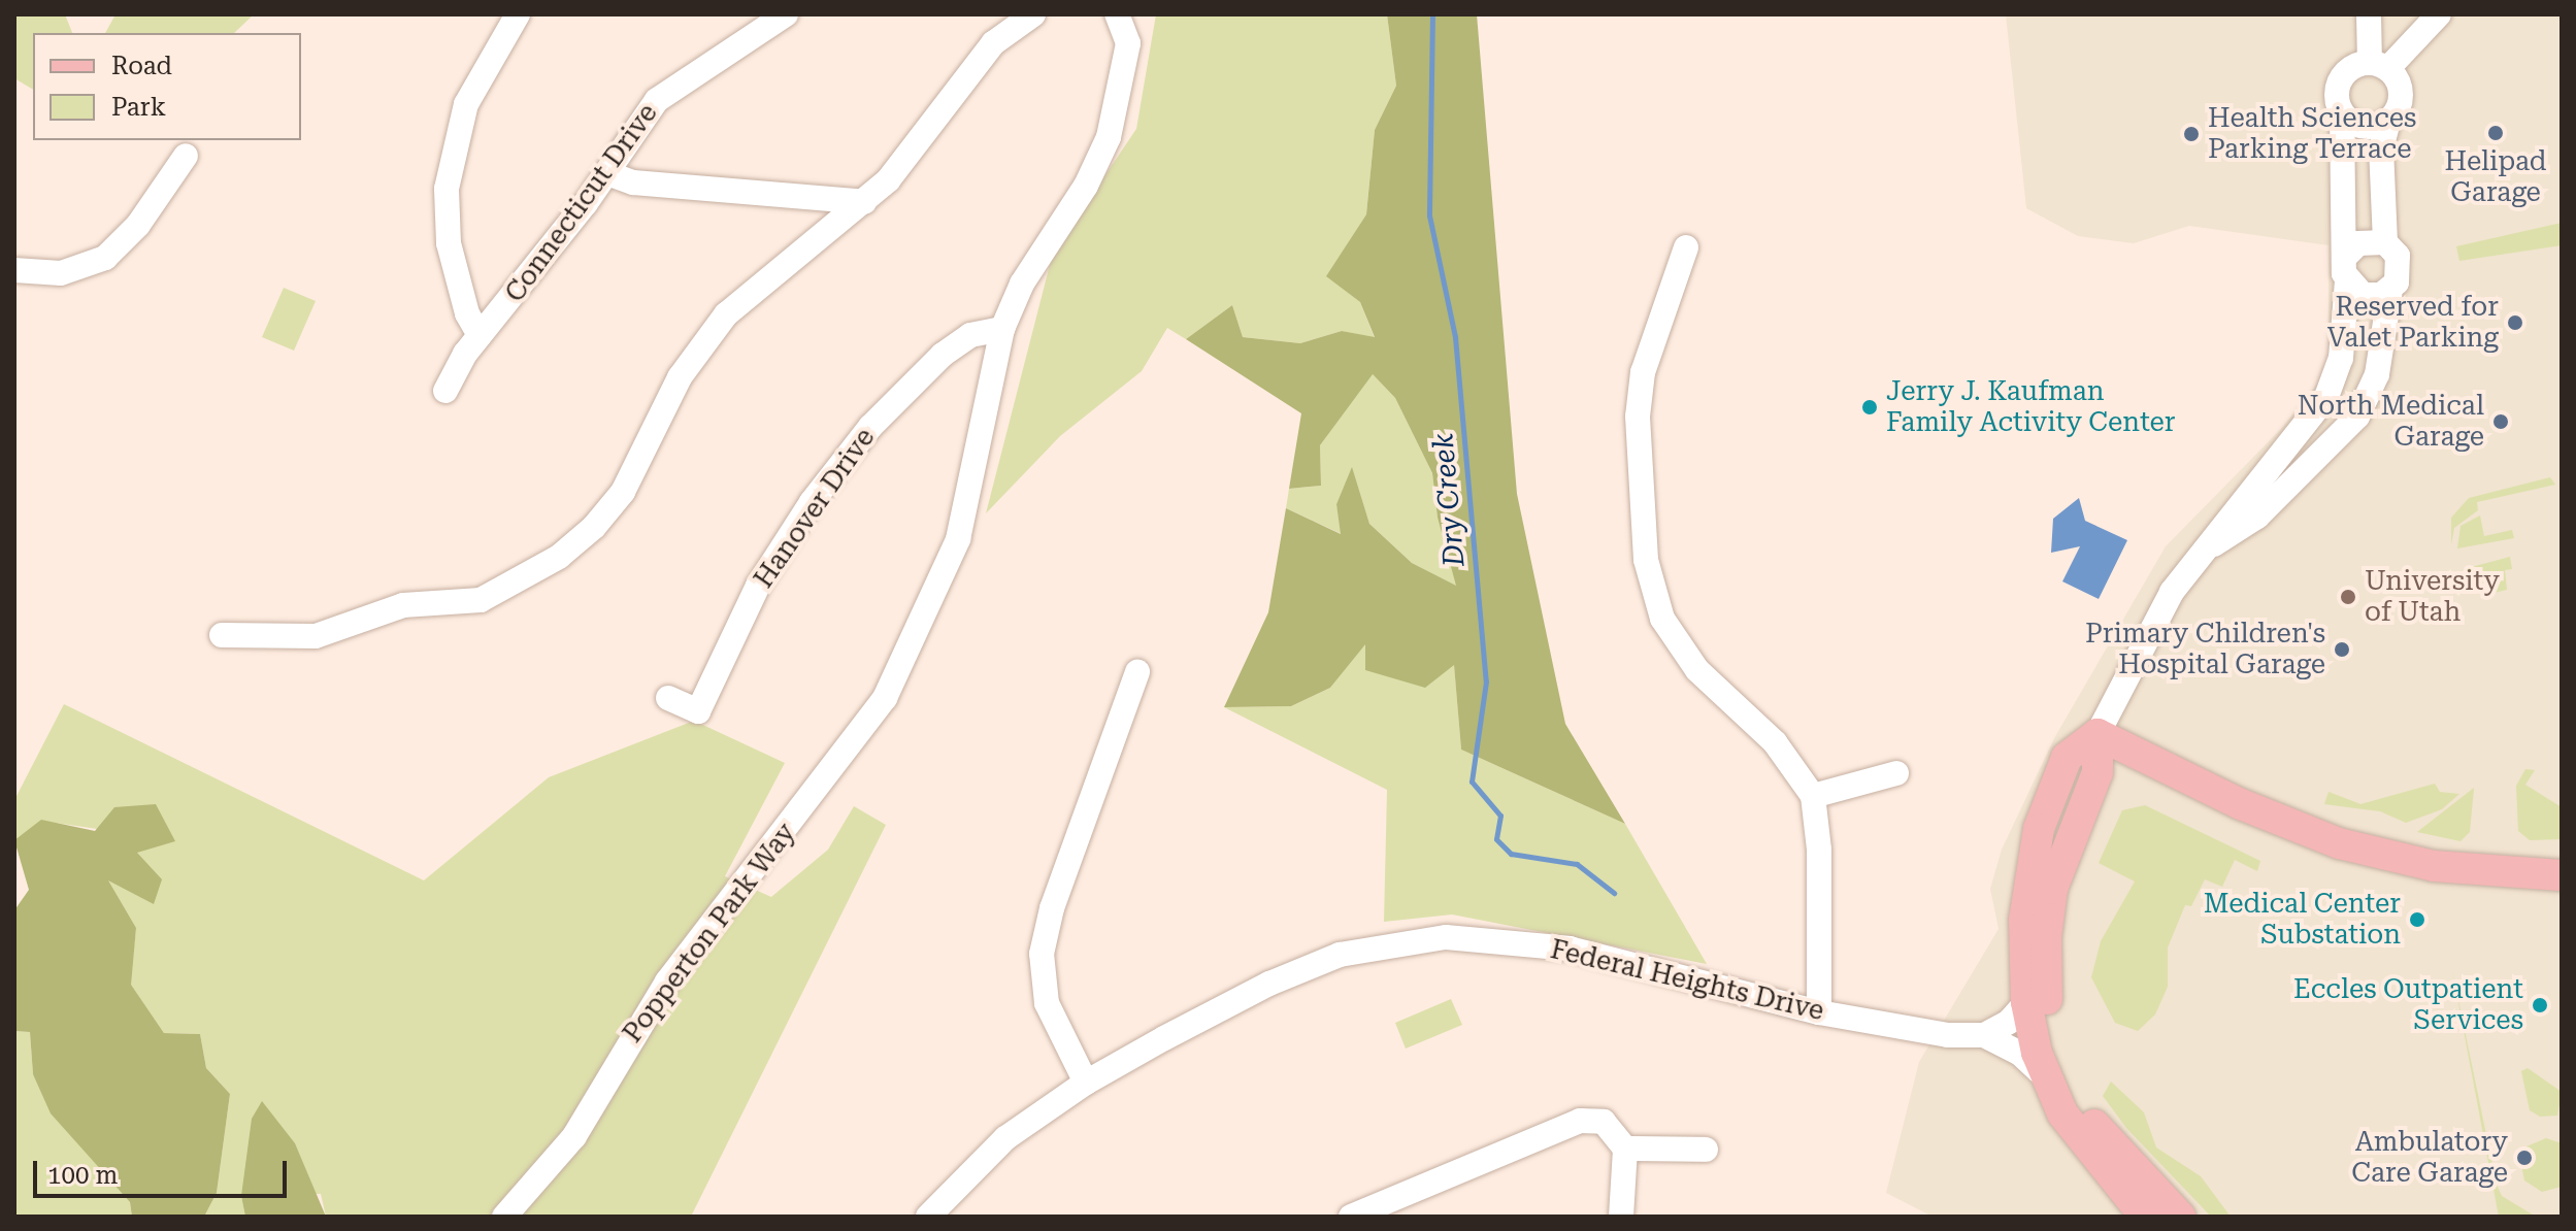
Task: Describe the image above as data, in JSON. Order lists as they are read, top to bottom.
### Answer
{
  "streets": {
    "street": [
      "Connecticut Drive",
      "Hanover Drive",
      "Popperton Park Way",
      "Federal Heights Drive"
    ]
  },
  "crossings": [
    ["Hanover Drive", "Popperton Park Way"]
  ],
  "water": ["Dry Creek"],
  "places": [
    "Helipad Garage",
    "Health Sciences Parking Terrace",
    "Reserved for Valet Parking",
    "Jerry J. Kaufman Family Activity Center",
    "North Medical Garage",
    "University of Utah",
    "Primary Children's Hospital Garage",
    "Medical Center Substation",
    "Eccles Outpatient Services",
    "Ambulatory Care Garage"
  ],
  "legend": ["Road", "Park"],
  "scale_bar": "100 m"
}
